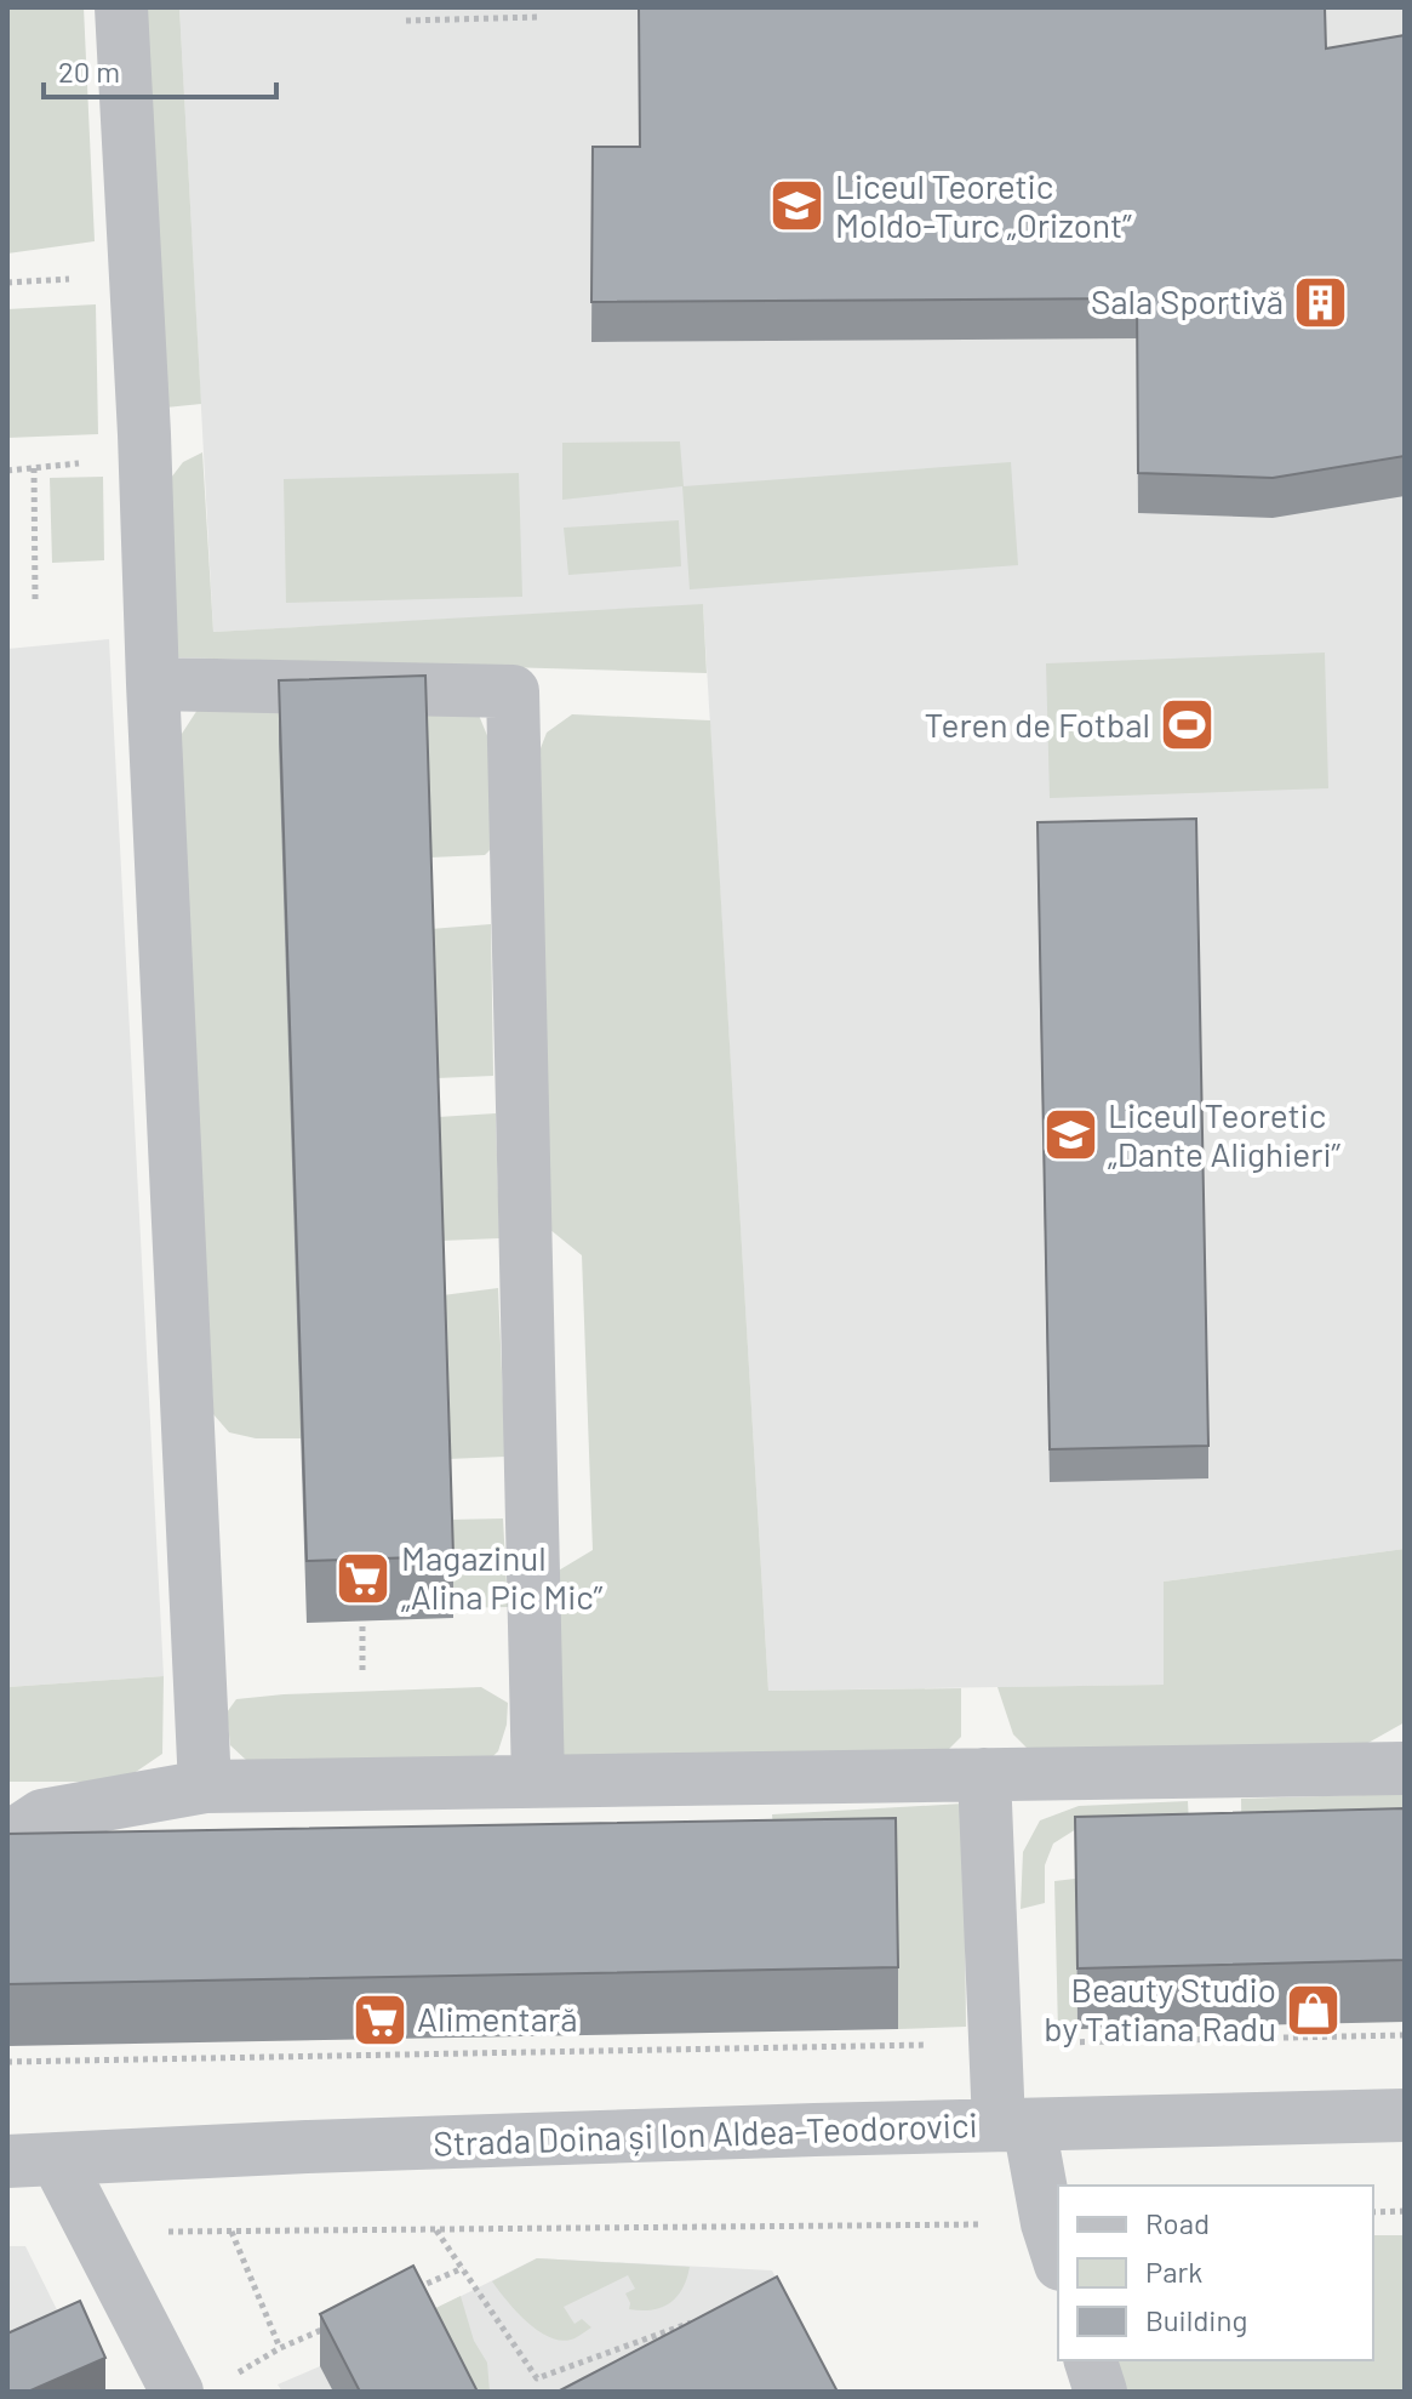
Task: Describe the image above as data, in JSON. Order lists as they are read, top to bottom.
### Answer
{
  "streets": {
    "street": ["Strada Doina și Ion Aldea-Teodorovici"]
  },
  "places": {
    "school or university": ["Liceul Teoretic Moldo-Turc „Orizont”", "Liceul Teoretic „Dante Alighieri”"],
    "building": ["Sala Sportivă"],
    "sports": ["Teren de Fotbal"],
    "supermarket": ["Magazinul „Alina Pic Mic”", "Alimentară"],
    "shop": ["Beauty Studio by Tatiana Radu"]
  },
  "legend": ["Road", "Park", "Building"],
  "scale_bar": "20 m"
}
